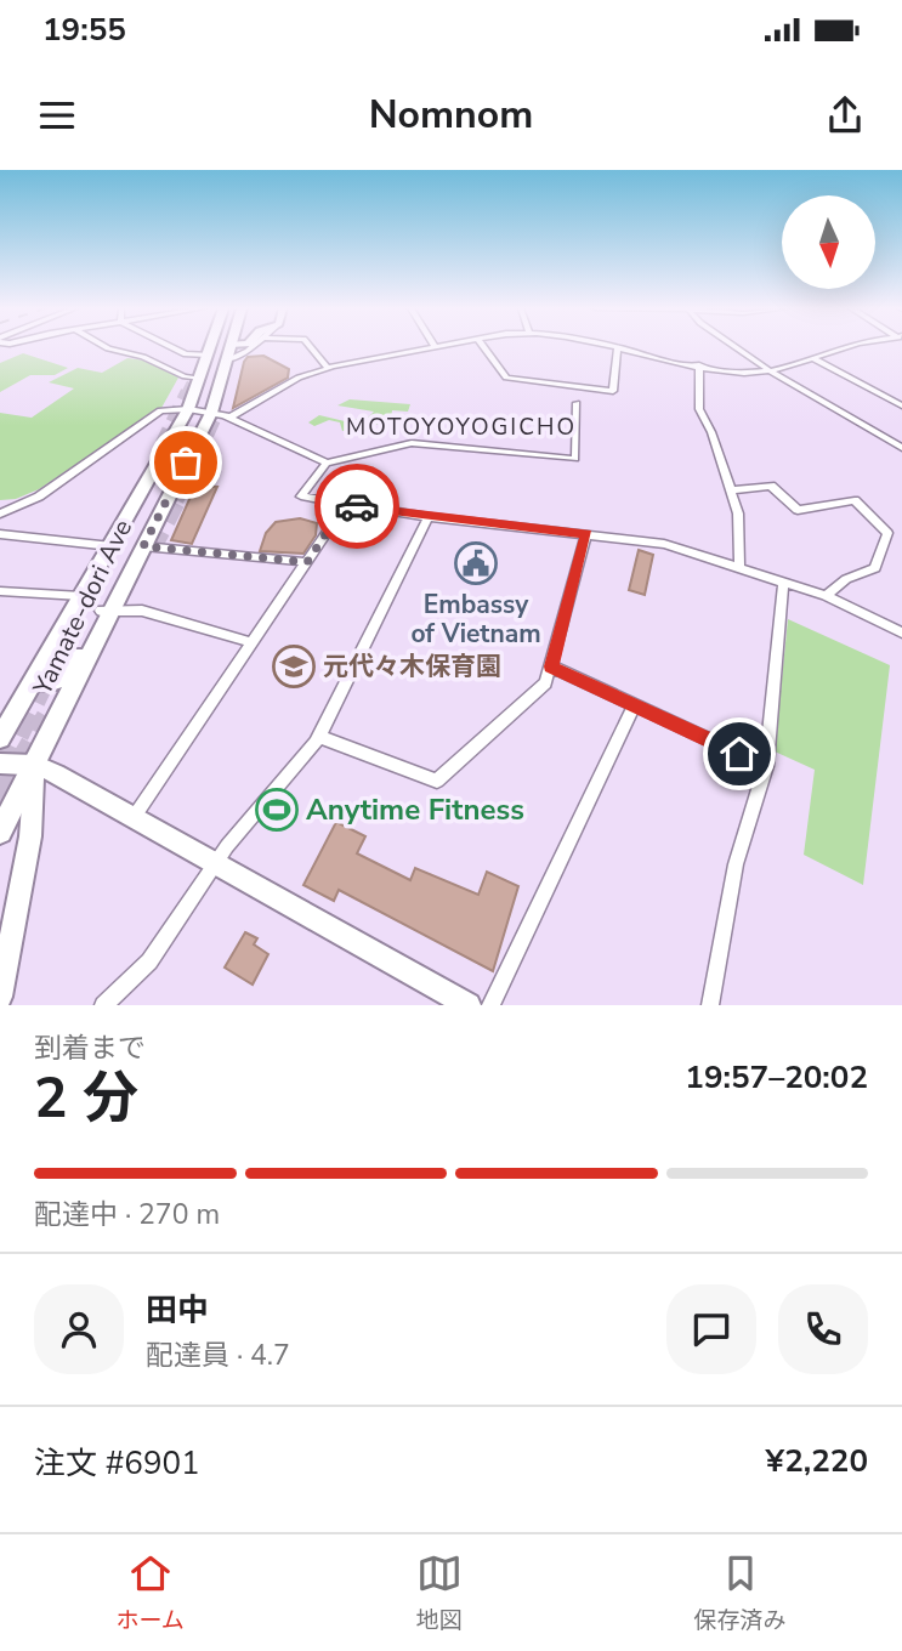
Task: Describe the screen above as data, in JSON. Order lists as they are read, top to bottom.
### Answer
{
  "streets": {
    "main road": ["Yamate-dori Ave"]
  },
  "districts": ["MOTOYOYOGICHO"],
  "places": {
    "public building": ["Embassy of Vietnam"],
    "school or university": ["元代々木保育園"],
    "sports": ["Anytime Fitness"]
  },
  "north": "bottom",
  "page": {
    "status": "19:55",
    "header": "Nomnom",
    "heading": ["2 分", "到着まで", "19:57–20:02"],
    "panel": [
      "田中",
      "配達員 · 4.7",
      "注文 #6901",
      "¥2,220"
    ],
    "bar": "配達中 · 270 m",
    "tabs": ["ホーム", "地図", "保存済み"]
  }
}
